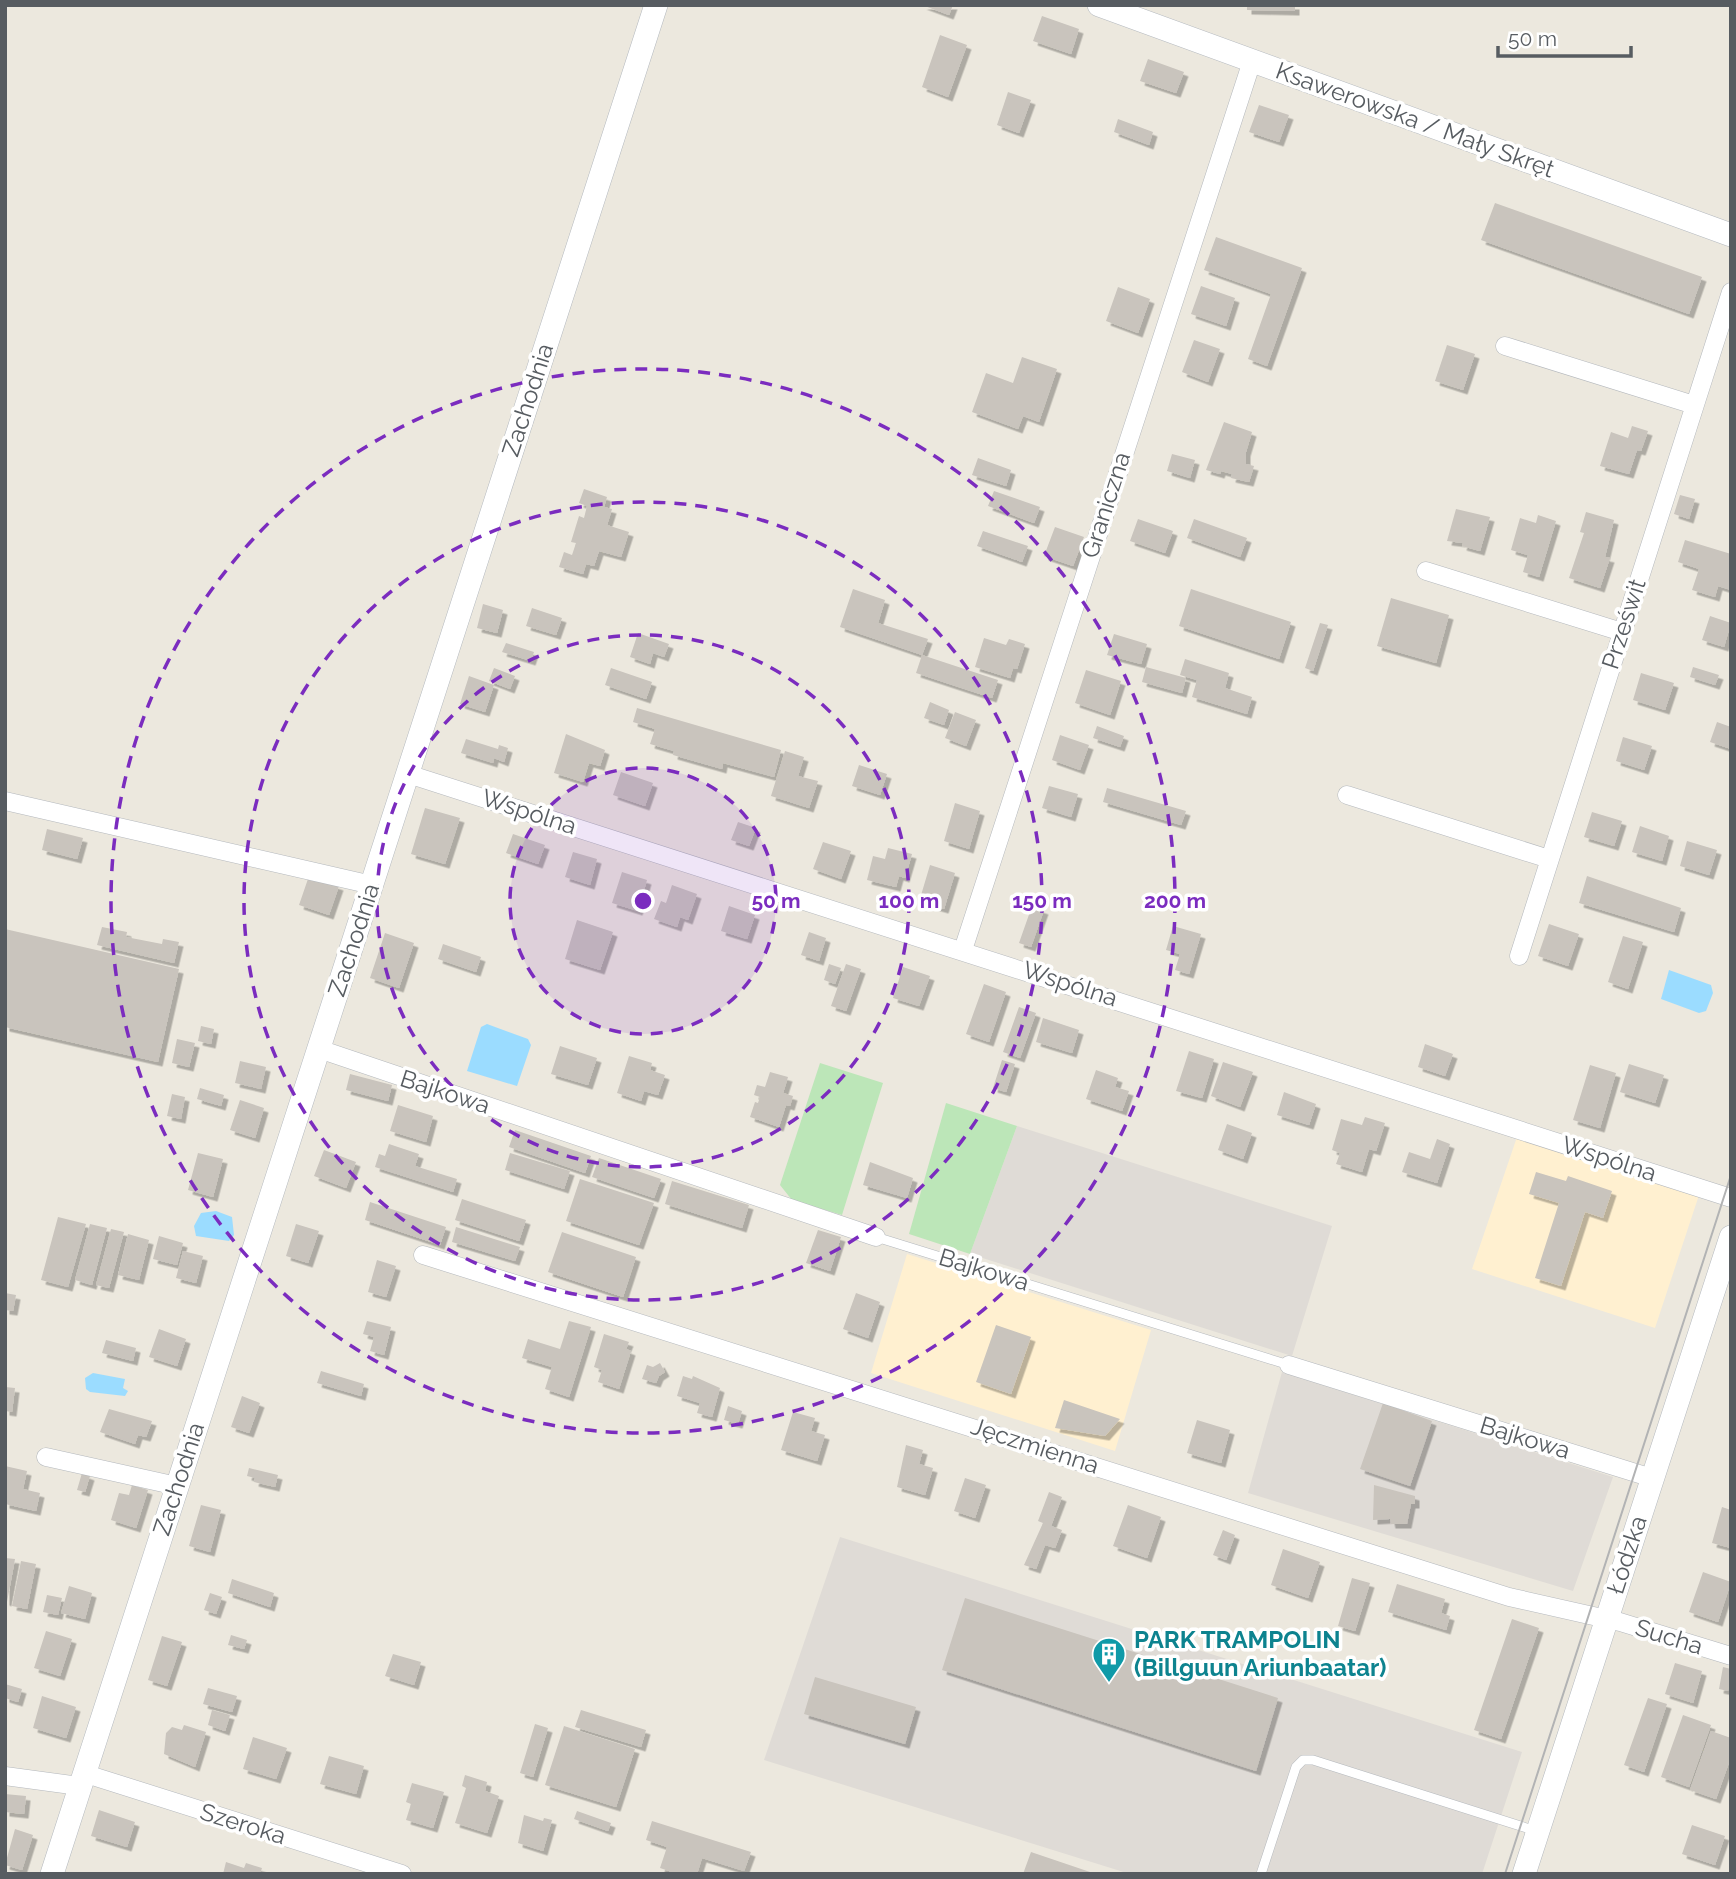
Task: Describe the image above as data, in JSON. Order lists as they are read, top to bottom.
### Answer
{
  "streets": {
    "street": [
      "Ksawerowska / Mały Skręt",
      "Zachodnia",
      "Graniczna",
      "Prześwit",
      "Wspólna",
      "Bajkowa",
      "Jęczmienna",
      "Łódzka",
      "Sucha",
      "Szeroka"
    ]
  },
  "crossings": [
    ["Ksawerowska / Mały Skręt", "Graniczna"],
    ["Zachodnia", "Wspólna"],
    ["Zachodnia", "Bajkowa"],
    ["Zachodnia", "Szeroka"],
    ["Graniczna", "Wspólna"],
    ["Bajkowa", "Łódzka"],
    ["Jęczmienna", "Łódzka"],
    ["Jęczmienna", "Sucha"],
    ["Łódzka", "Sucha"]
  ],
  "places": {
    "building": ["PARK TRAMPOLIN (Billguun Ariunbaatar)"]
  },
  "scale_bar": "50 m",
  "rings": [
    "50 m",
    "100 m",
    "150 m",
    "200 m"
  ]
}
